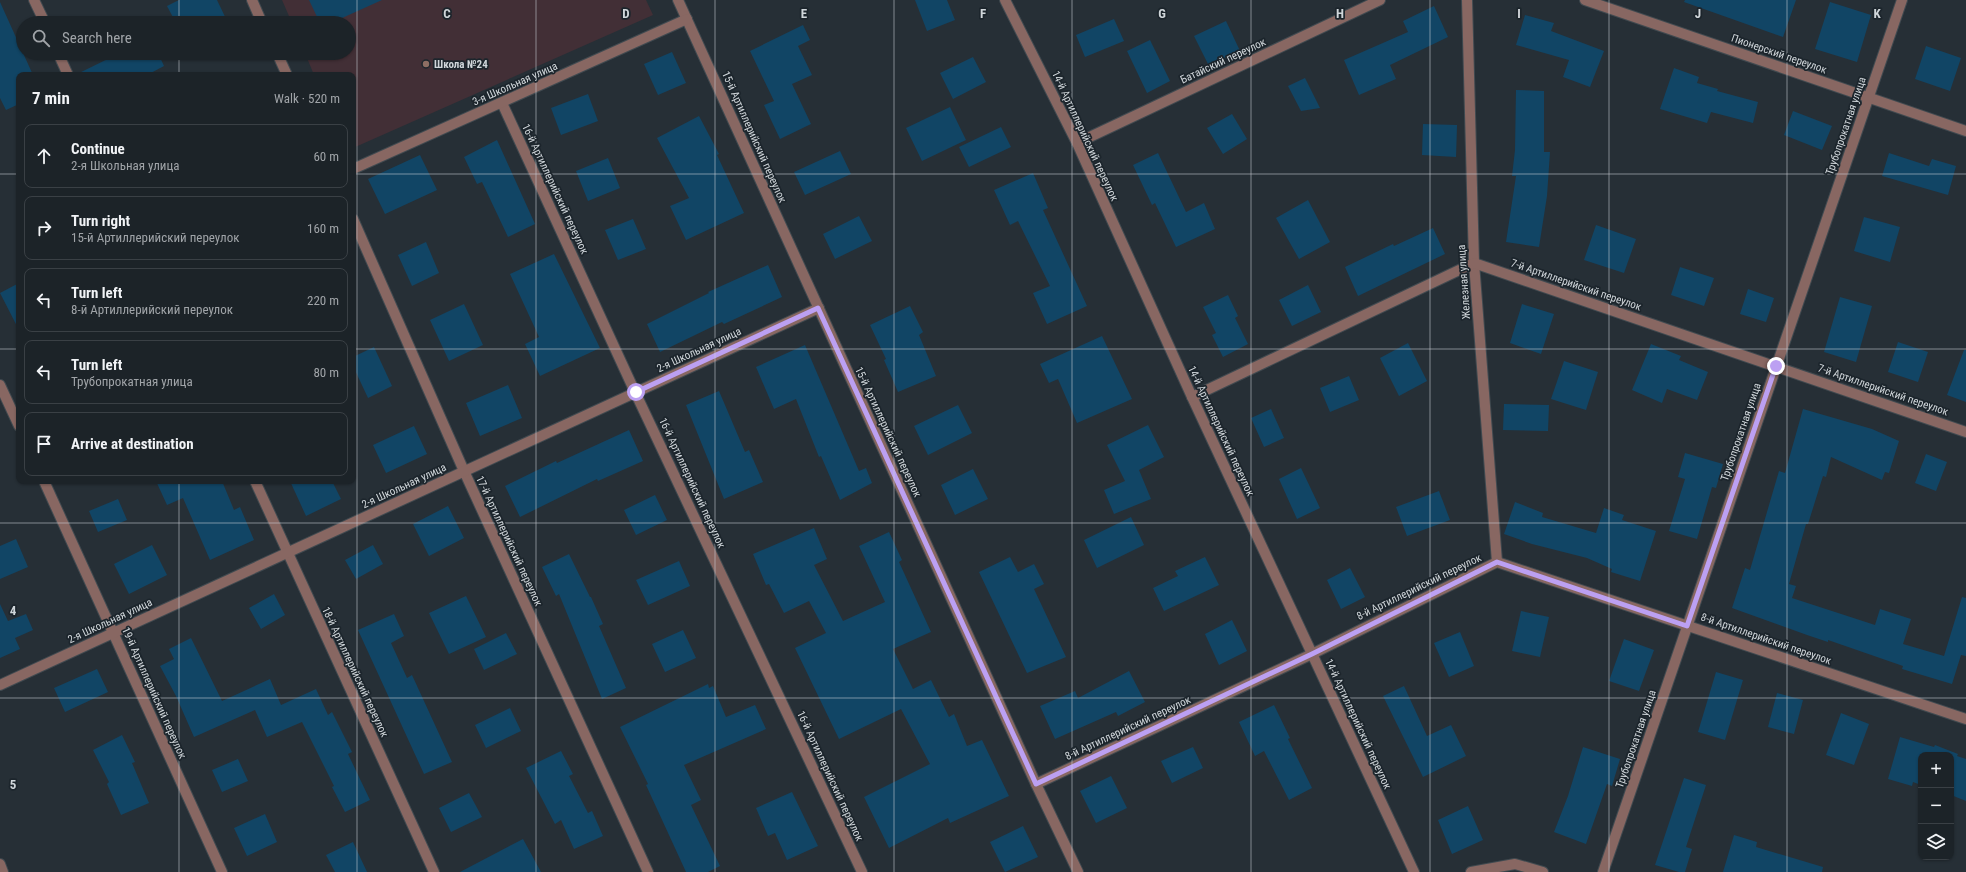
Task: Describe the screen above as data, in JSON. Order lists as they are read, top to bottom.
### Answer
{
  "streets": {
    "street": [
      "Пионерский переулок",
      "Батайский переулок",
      "3-я Школьная улица",
      "Трубопрокатная улица",
      "14-й Артиллерийский переулок",
      "15-й Артиллерийский переулок",
      "16-й Артиллерийский переулок",
      "Железная улица",
      "7-й Артиллерийский переулок",
      "2-я Школьная улица",
      "17-й Артиллерийский переулок",
      "8-й Артиллерийский переулок",
      "18-й Артиллерийский переулок",
      "19-й Артиллерийский переулок"
    ]
  },
  "crossings": [
    ["Пионерский переулок", "Трубопрокатная улица"],
    ["Батайский переулок", "14-й Артиллерийский переулок"],
    ["3-я Школьная улица", "15-й Артиллерийский переулок"],
    ["3-я Школьная улица", "16-й Артиллерийский переулок"],
    ["Трубопрокатная улица", "7-й Артиллерийский переулок"],
    ["Трубопрокатная улица", "8-й Артиллерийский переулок"],
    ["14-й Артиллерийский переулок", "8-й Артиллерийский переулок"],
    ["15-й Артиллерийский переулок", "2-я Школьная улица"],
    ["15-й Артиллерийский переулок", "8-й Артиллерийский переулок"],
    ["16-й Артиллерийский переулок", "2-я Школьная улица"],
    ["Железная улица", "7-й Артиллерийский переулок"],
    ["Железная улица", "8-й Артиллерийский переулок"],
    ["2-я Школьная улица", "17-й Артиллерийский переулок"],
    ["2-я Школьная улица", "18-й Артиллерийский переулок"],
    ["2-я Школьная улица", "19-й Артиллерийский переулок"]
  ],
  "places": ["Школа №24"],
  "page": {
    "search": "Search here",
    "heading": ["7 min", "Walk · 520 m"],
    "list": [
      ["Continue", "2-я Школьная улица", "60 m"],
      ["Turn right", "15-й Артиллерийский переулок", "160 m"],
      ["Turn left", "8-й Артиллерийский переулок", "220 m"],
      ["Turn left", "Трубопрокатная улица", "80 m"],
      "Arrive at destination"
    ],
    "map_buttons": ["+", "−"]
  },
  "grid": {
    "columns": [
      "C",
      "D",
      "E",
      "F",
      "G",
      "H",
      "I",
      "J",
      "K"
    ],
    "rows": ["4", "5"]
  }
}
